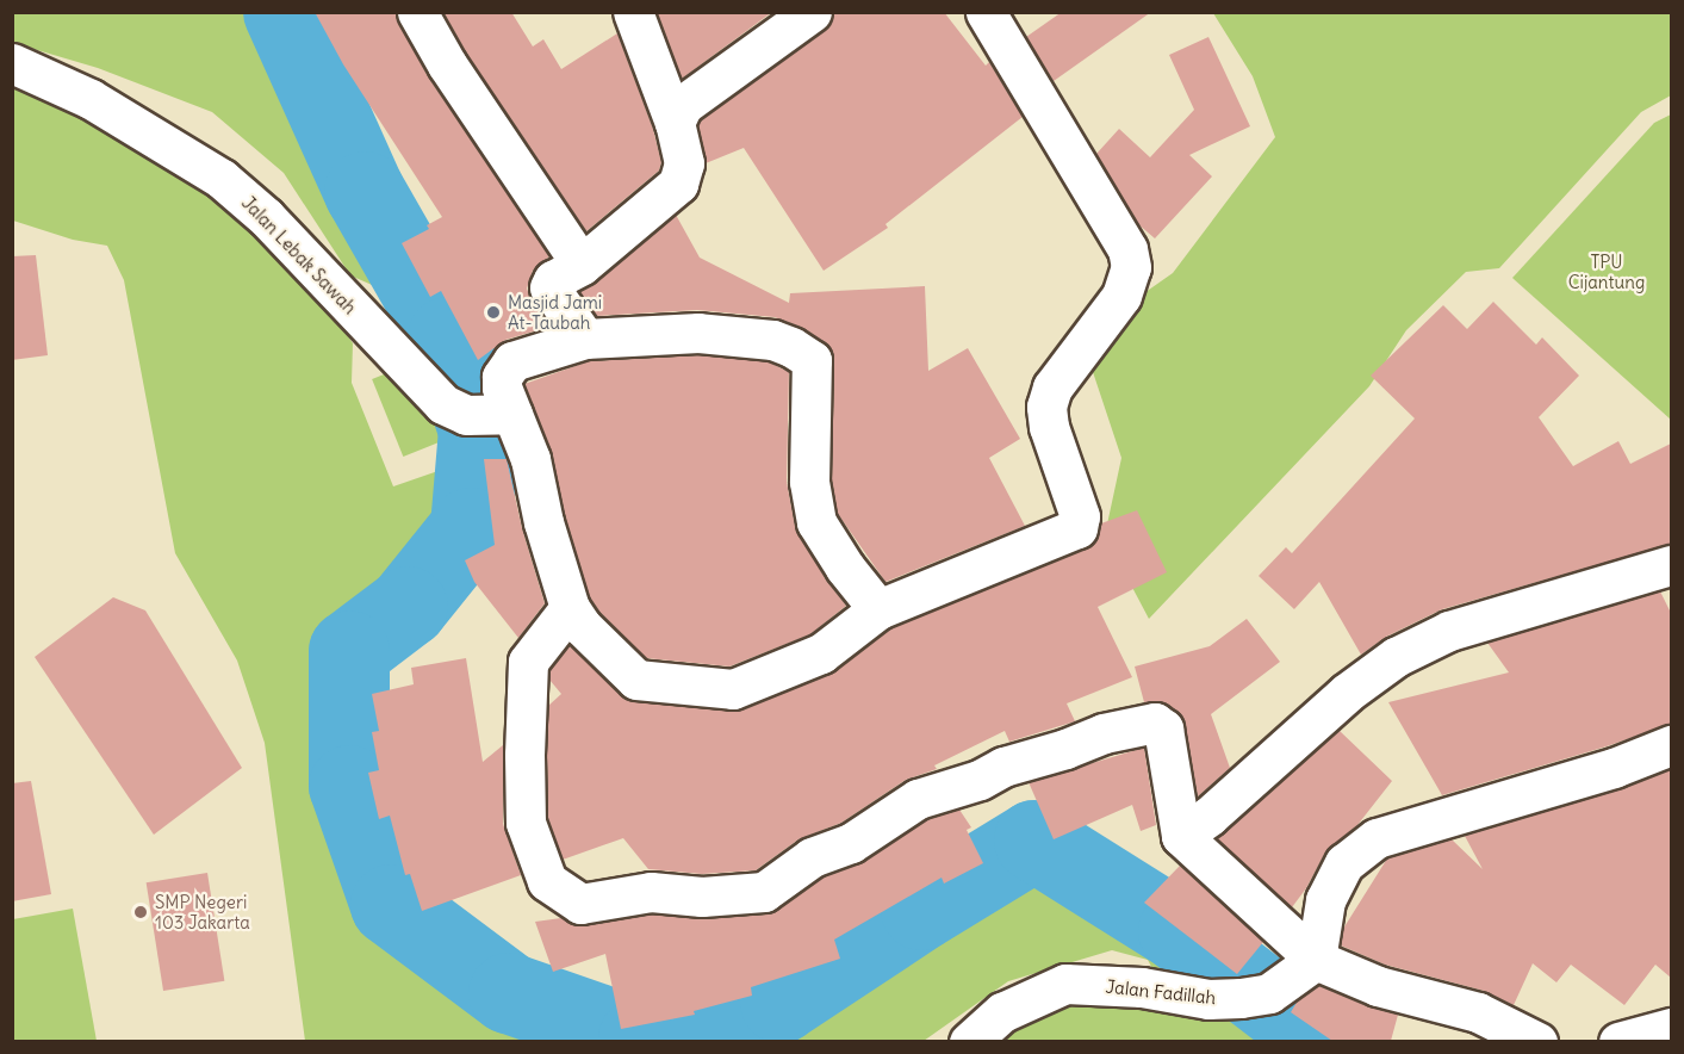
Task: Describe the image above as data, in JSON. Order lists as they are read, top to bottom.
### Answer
{
  "streets": {
    "street": ["Jalan Lebak Sawah", "Jalan Fadillah"]
  },
  "parks": ["TPU Cijantung"],
  "places": ["Masjid Jami At-Taubah", "SMP Negeri 103 Jakarta"]
}
